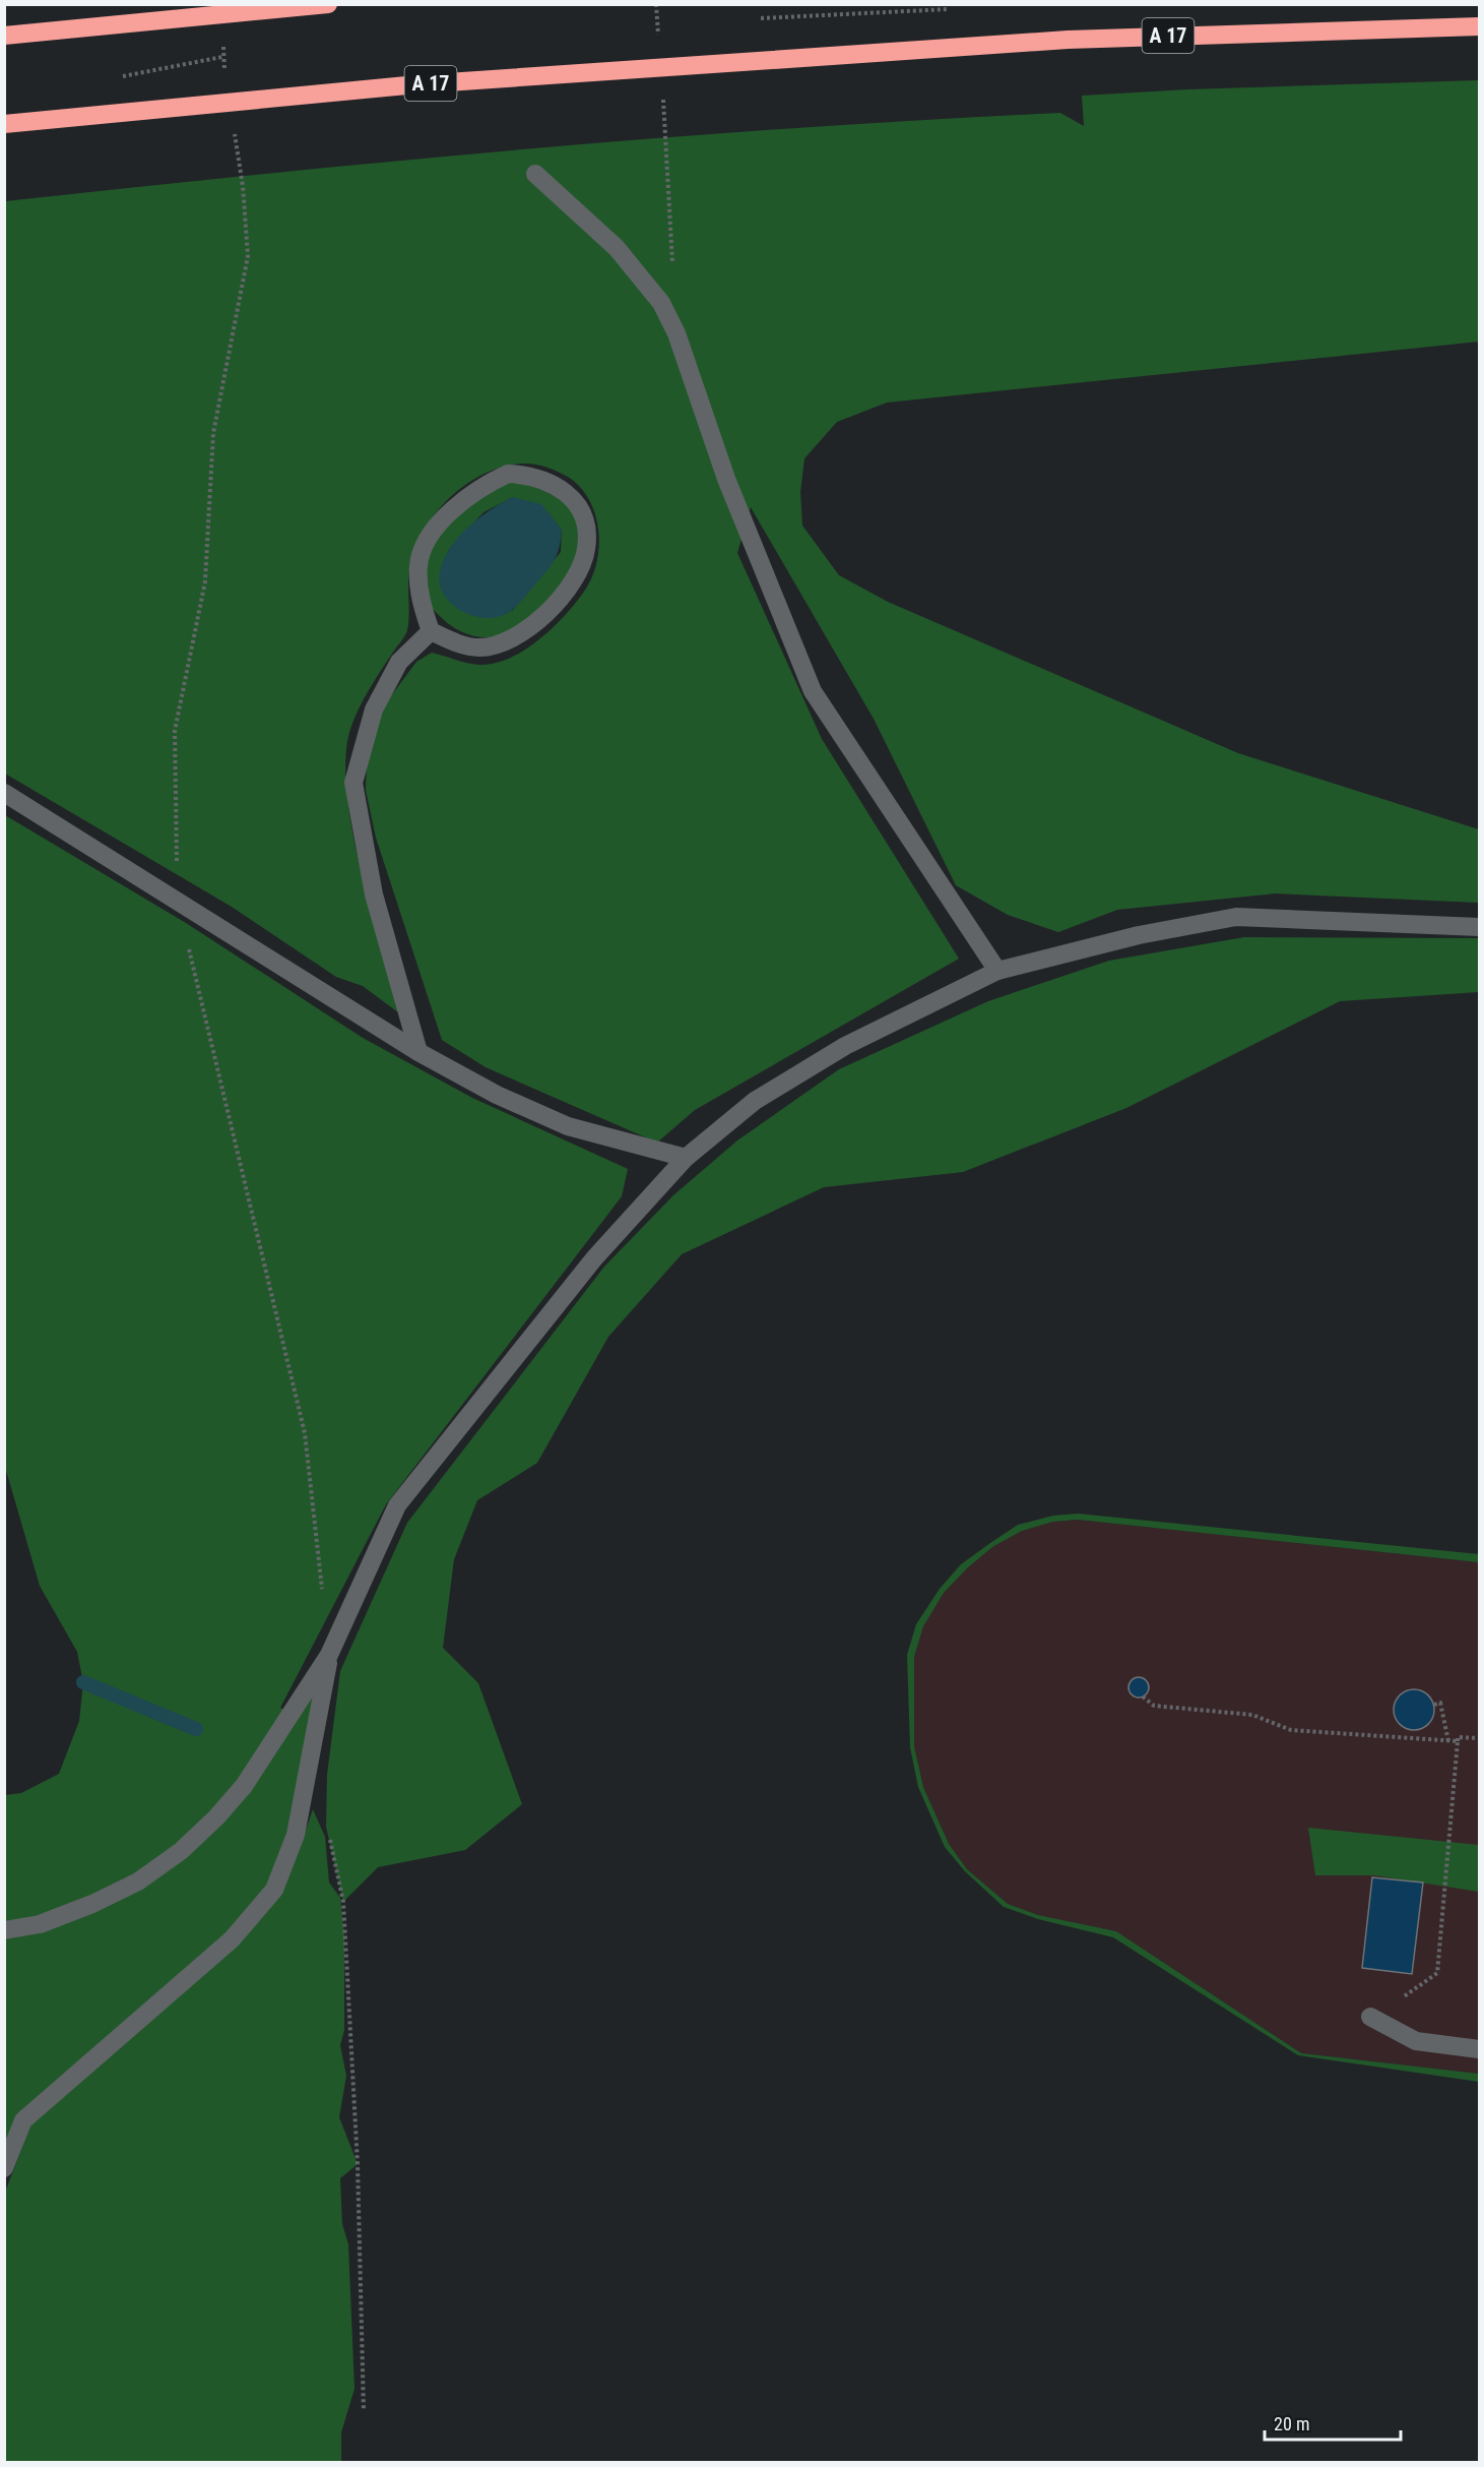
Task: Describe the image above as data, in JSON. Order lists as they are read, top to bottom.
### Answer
{
  "streets": {
    "highway": ["A 17"]
  },
  "scale_bar": "20 m"
}
